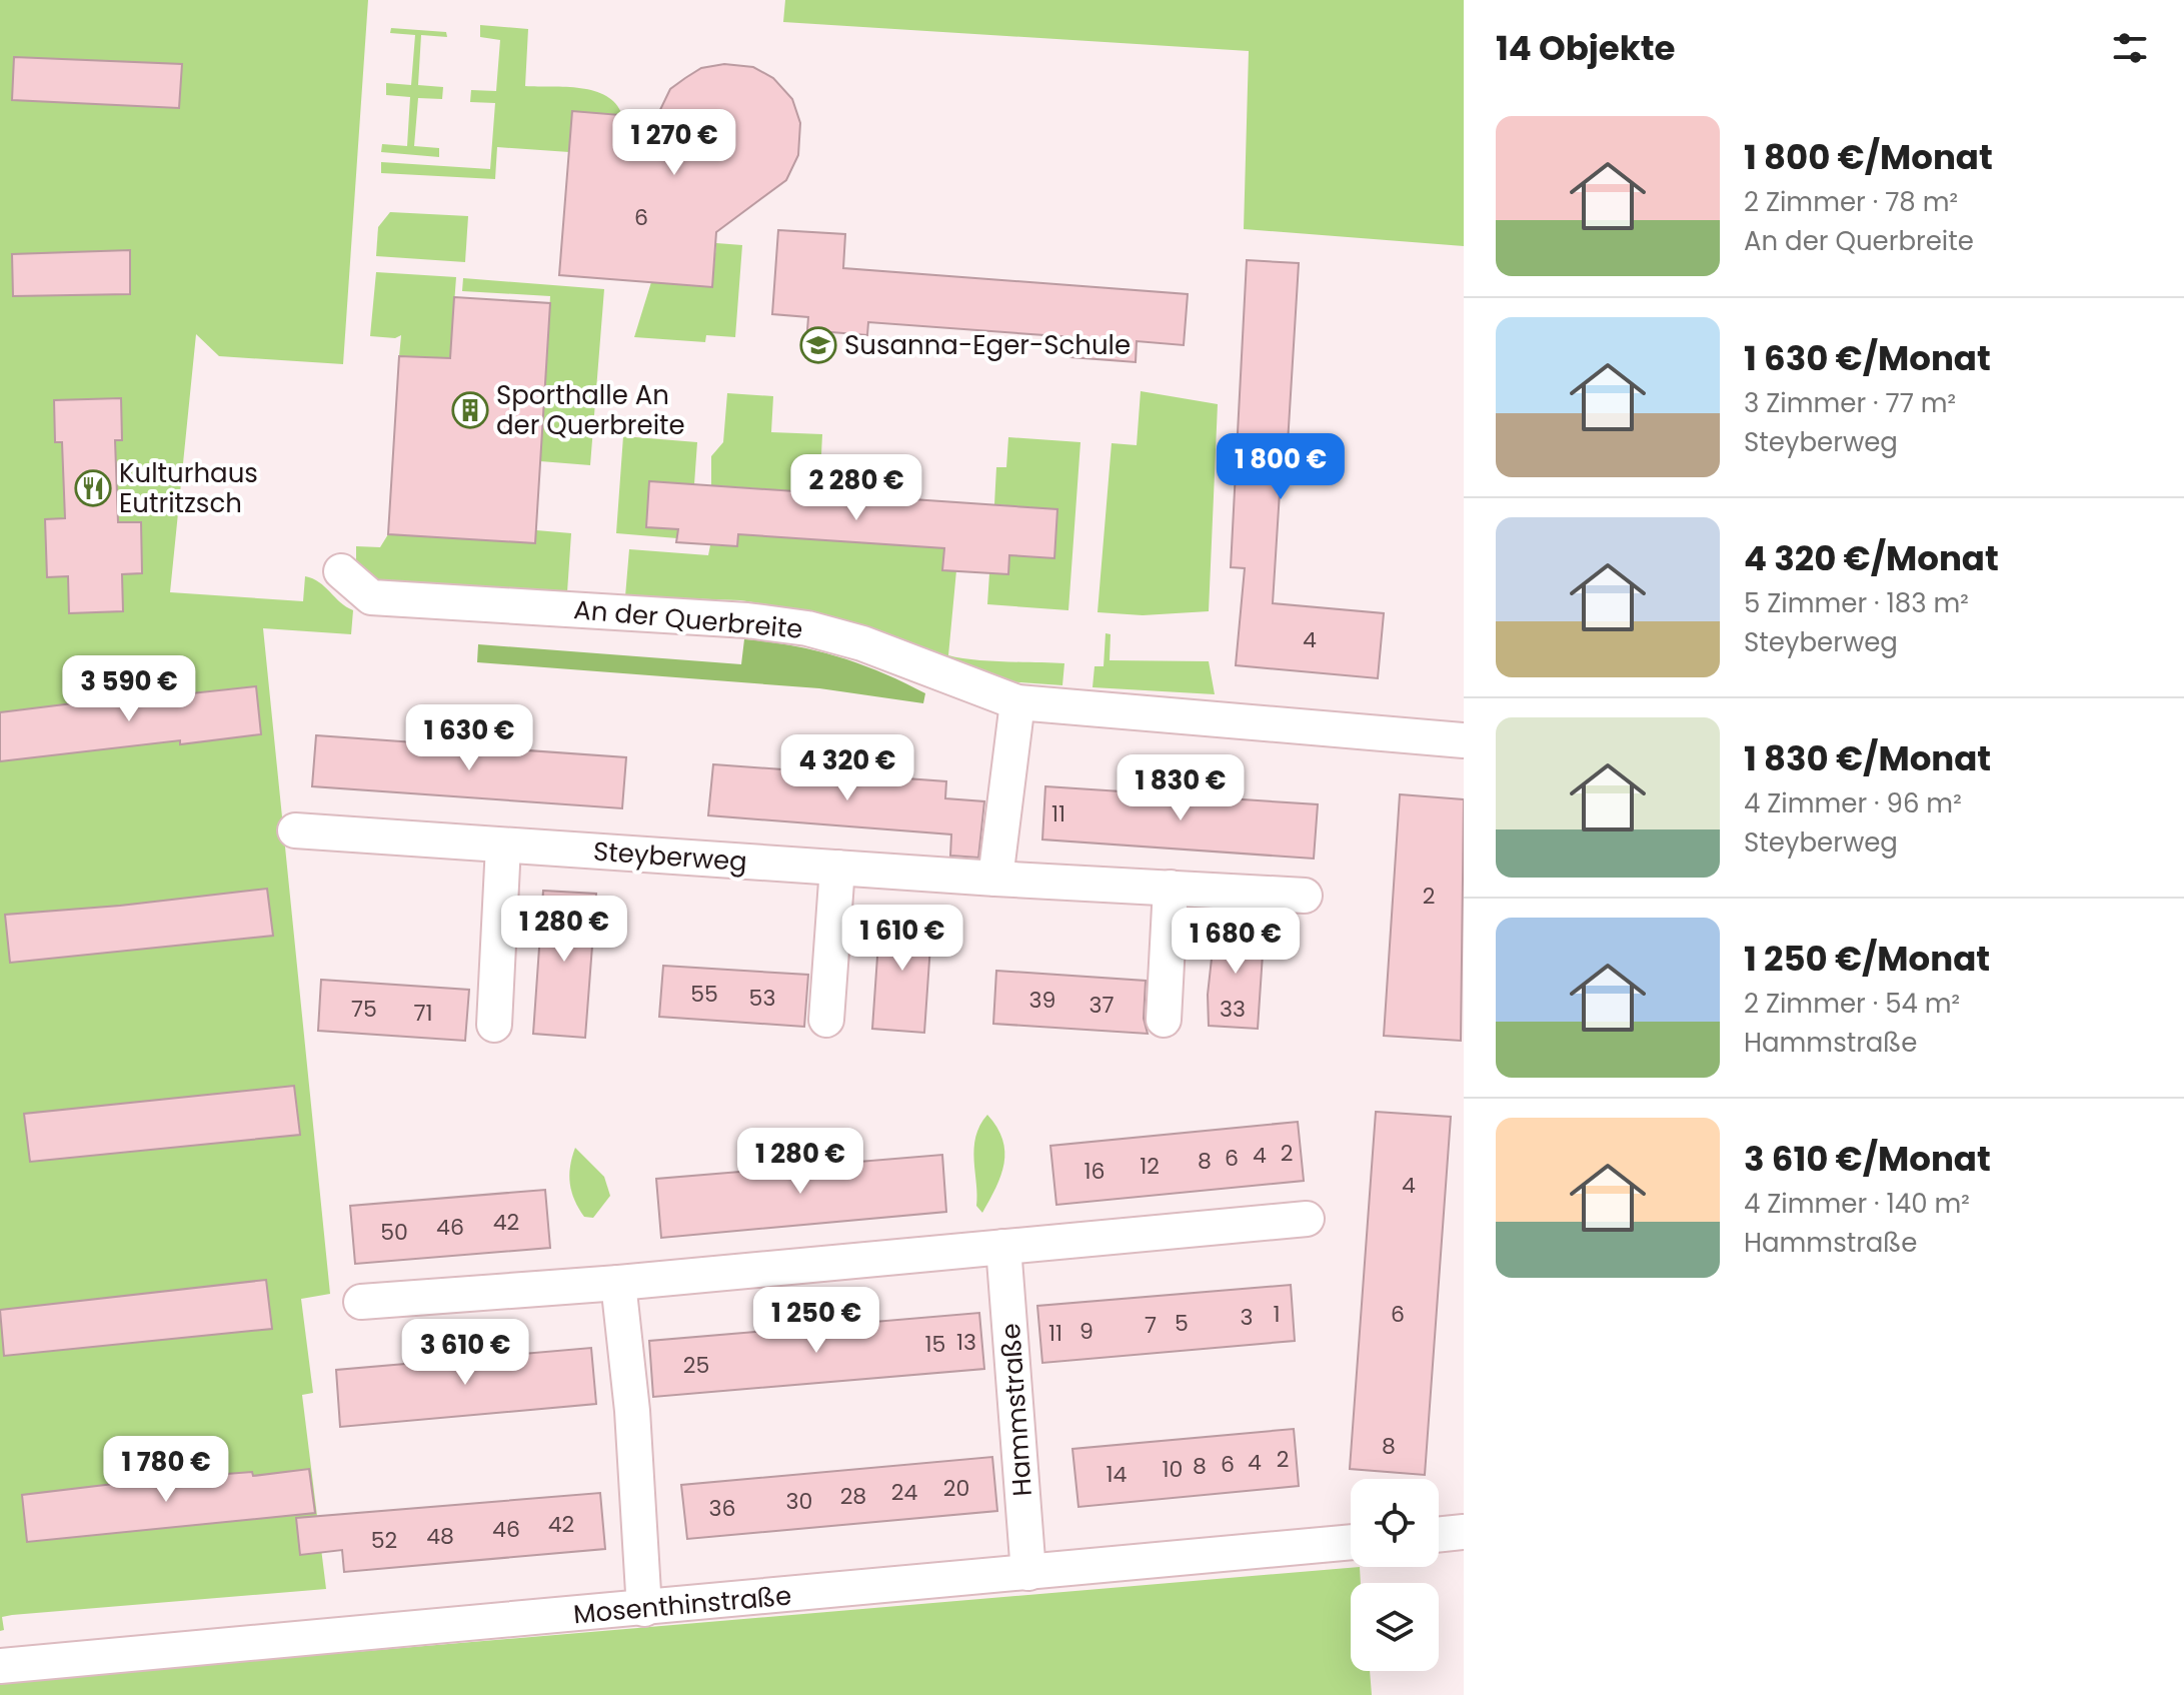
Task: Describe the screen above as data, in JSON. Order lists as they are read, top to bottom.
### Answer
{
  "streets": {
    "street": [
      "An der Querbreite",
      "Steyberweg",
      "Hammstraße",
      "Mosenthinstraße"
    ]
  },
  "crossings": [
    ["Hammstraße", "Mosenthinstraße"]
  ],
  "places": {
    "school or university": ["Susanna-Eger-Schule"],
    "building": ["Sporthalle An der Querbreite"],
    "restaurant": ["Kulturhaus Eutritzsch"]
  },
  "house_numbers": [
    "6",
    "4",
    "11",
    "2",
    "55",
    "53",
    "39",
    "37",
    "75",
    "33",
    "71",
    "2",
    "4",
    "6",
    "8",
    "12",
    "16",
    "4",
    "42",
    "46",
    "50",
    "1",
    "6",
    "3",
    "5",
    "7",
    "9",
    "11",
    "13",
    "15",
    "25",
    "8",
    "2",
    "4",
    "6",
    "8",
    "10",
    "14",
    "20",
    "24",
    "28",
    "30",
    "36",
    "42",
    "46",
    "48",
    "52"
  ],
  "page": {
    "heading": "14 Objekte",
    "list": [
      {
        "name": "1 800 €/Monat",
        "note": "2 Zimmer · 78 m² · An der Querbreite"
      },
      {
        "name": "1 630 €/Monat",
        "note": "3 Zimmer · 77 m² · Steyberweg"
      },
      {
        "name": "4 320 €/Monat",
        "note": "5 Zimmer · 183 m² · Steyberweg"
      },
      {
        "name": "1 830 €/Monat",
        "note": "4 Zimmer · 96 m² · Steyberweg"
      },
      {
        "name": "1 250 €/Monat",
        "note": "2 Zimmer · 54 m² · Hammstraße"
      },
      {
        "name": "3 610 €/Monat",
        "note": "4 Zimmer · 140 m² · Hammstraße"
      }
    ],
    "price": [
      "1 270 €",
      "1 800 €",
      "2 280 €",
      "3 590 €",
      "1 630 €",
      "4 320 €",
      "1 830 €",
      "1 280 €",
      "1 610 €",
      "1 680 €",
      "1 280 €",
      "1 250 €",
      "3 610 €",
      "1 780 €"
    ]
  }
}
